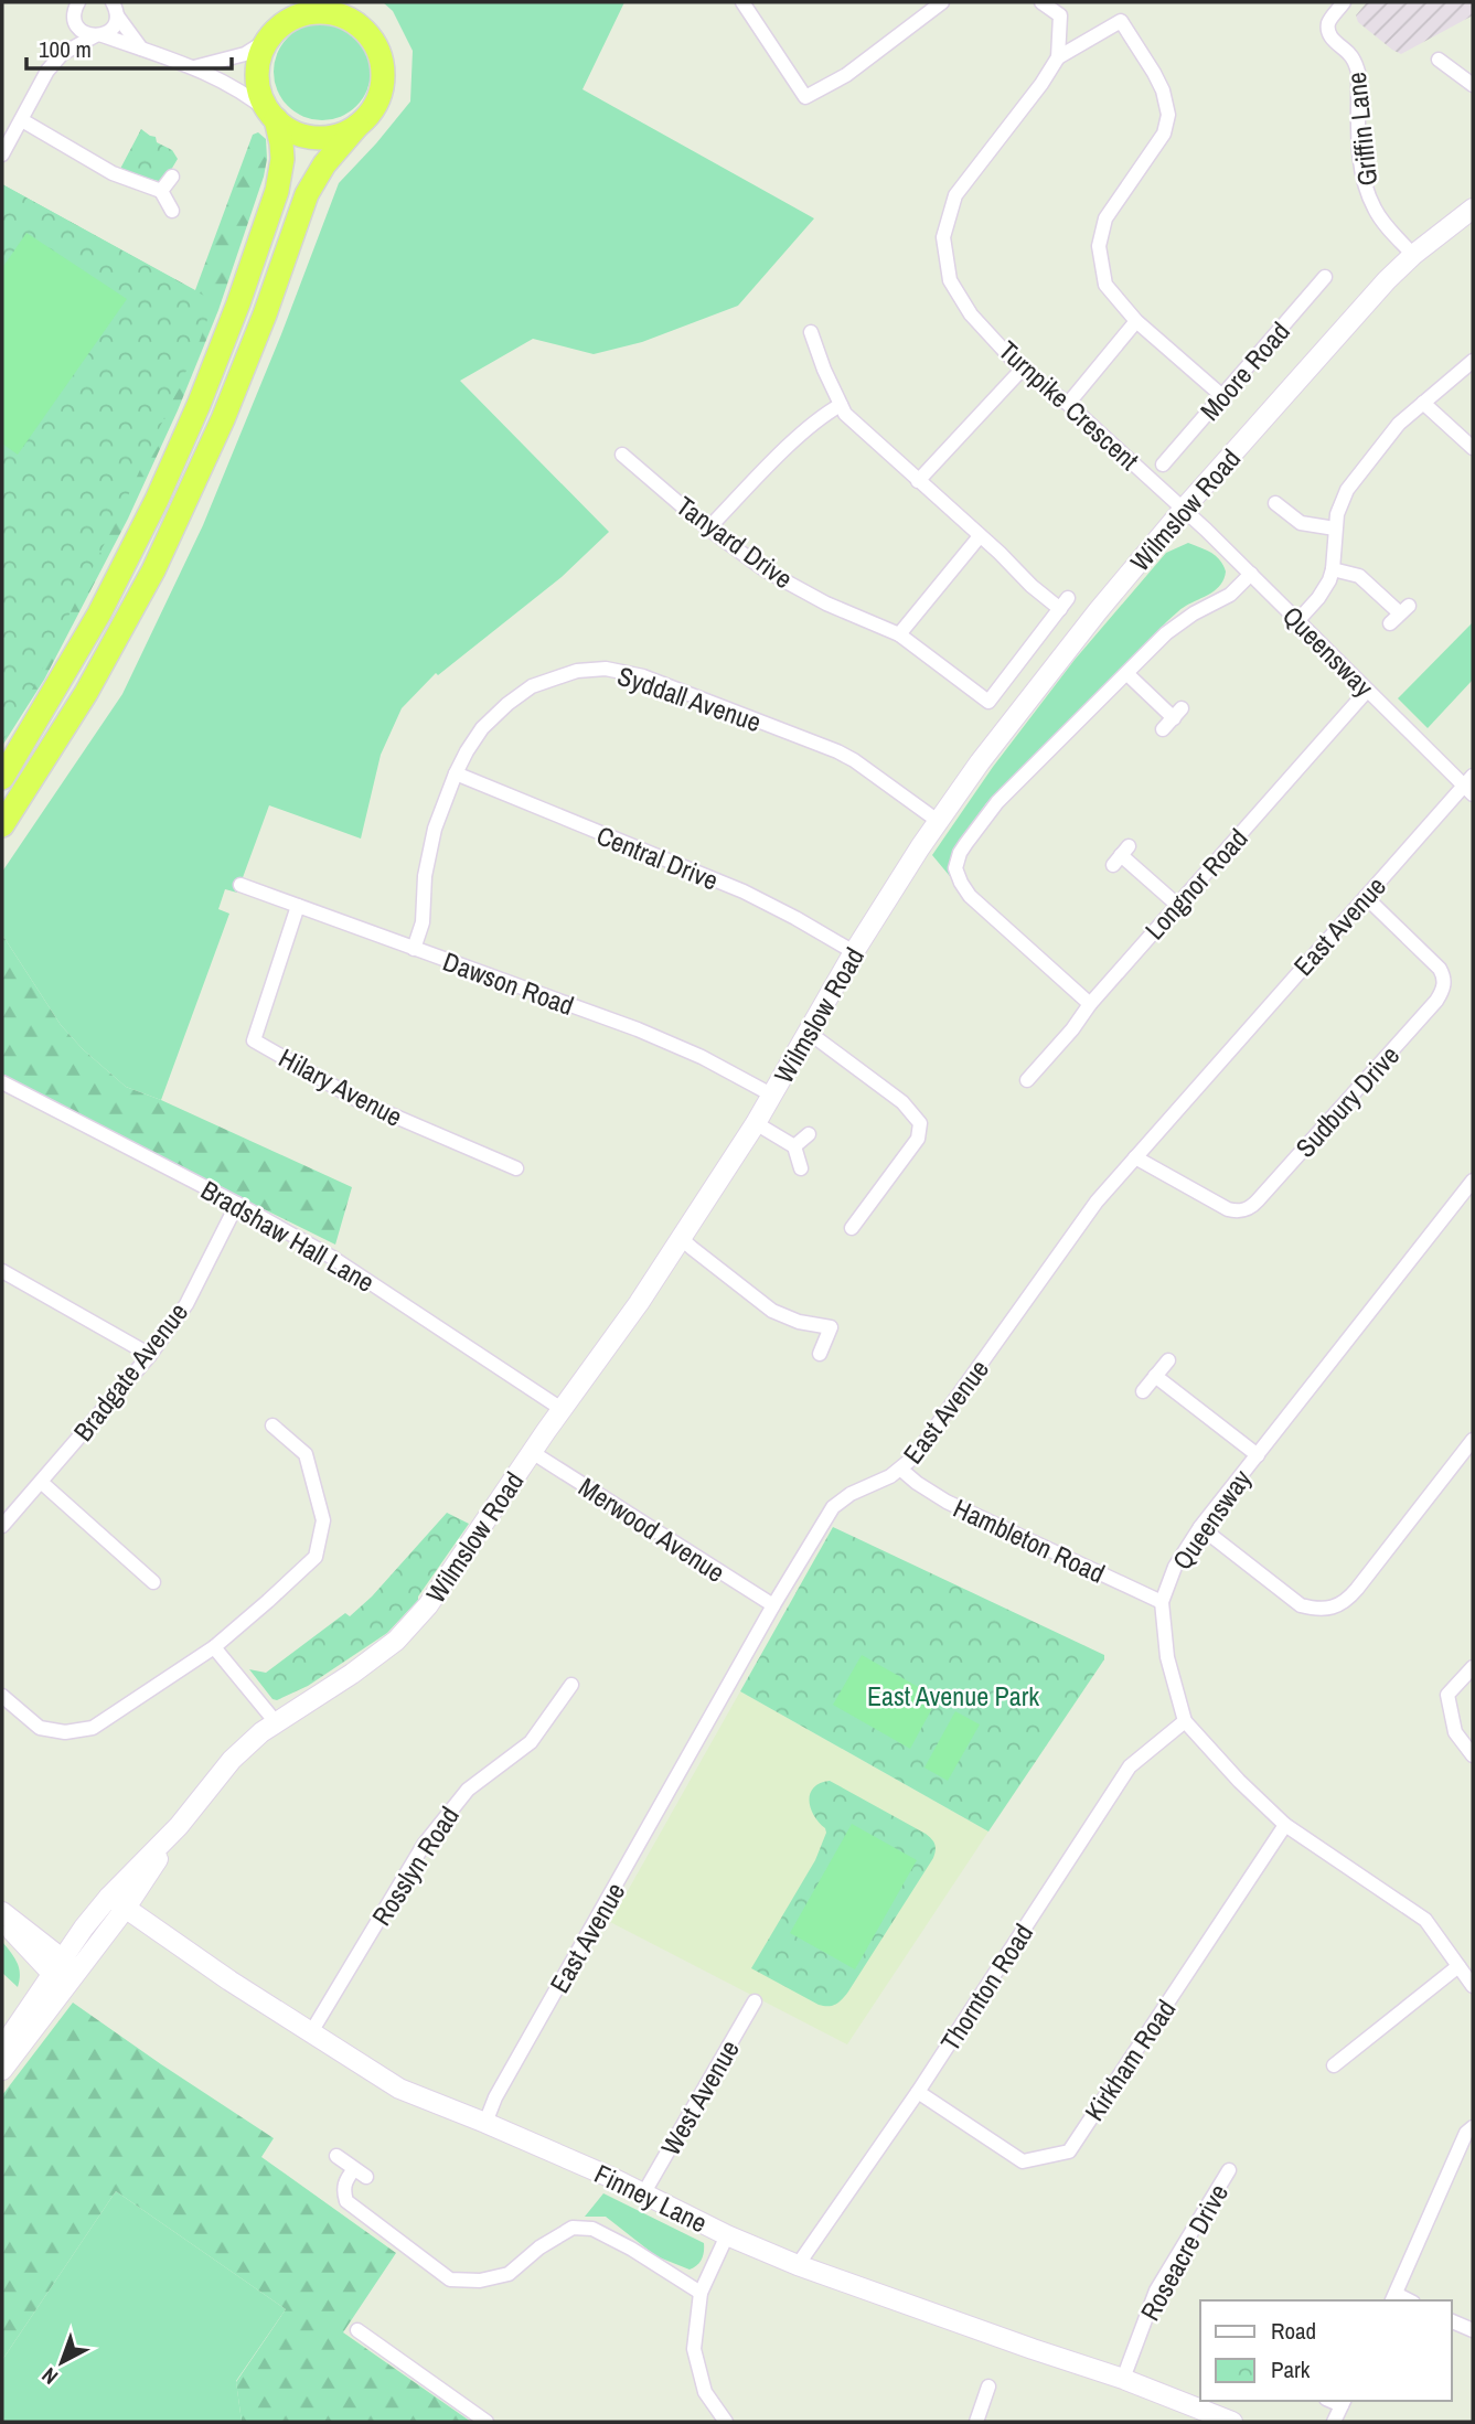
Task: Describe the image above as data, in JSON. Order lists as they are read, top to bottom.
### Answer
{
  "streets": {
    "main road": ["Wilmslow Road", "Finney Lane"],
    "street": [
      "Griffin Lane",
      "Moore Road",
      "Turnpike Crescent",
      "Tanyard Drive",
      "Queensway",
      "Syddall Avenue",
      "Central Drive",
      "Longnor Road",
      "East Avenue",
      "Dawson Road",
      "Hilary Avenue",
      "Sudbury Drive",
      "Bradshaw Hall Lane",
      "Bradgate Avenue",
      "Merwood Avenue",
      "Hambleton Road",
      "Rosslyn Road",
      "Thornton Road",
      "Kirkham Road",
      "West Avenue",
      "Roseacre Drive"
    ]
  },
  "crossings": [
    ["Griffin Lane", "Wilmslow Road"],
    ["Turnpike Crescent", "Wilmslow Road"],
    ["Turnpike Crescent", "Queensway"],
    ["Wilmslow Road", "Queensway"],
    ["Wilmslow Road", "Syddall Avenue"],
    ["Wilmslow Road", "Central Drive"],
    ["Wilmslow Road", "Dawson Road"],
    ["Wilmslow Road", "Bradshaw Hall Lane"],
    ["Wilmslow Road", "Merwood Avenue"],
    ["Wilmslow Road", "Finney Lane"],
    ["Queensway", "Longnor Road"],
    ["Queensway", "East Avenue"],
    ["Queensway", "Hambleton Road"],
    ["Queensway", "Thornton Road"],
    ["Queensway", "Kirkham Road"],
    ["Syddall Avenue", "Central Drive"],
    ["Syddall Avenue", "Dawson Road"],
    ["East Avenue", "Sudbury Drive"],
    ["East Avenue", "Merwood Avenue"],
    ["East Avenue", "Hambleton Road"],
    ["East Avenue", "Finney Lane"],
    ["Dawson Road", "Hilary Avenue"],
    ["Bradshaw Hall Lane", "Bradgate Avenue"],
    ["Rosslyn Road", "Finney Lane"],
    ["Thornton Road", "Kirkham Road"],
    ["Thornton Road", "Finney Lane"],
    ["West Avenue", "Finney Lane"],
    ["Finney Lane", "Roseacre Drive"]
  ],
  "parks": ["East Avenue Park"],
  "legend": ["Road", "Park"],
  "scale_bar": "100 m",
  "north": "bottom left"
}
